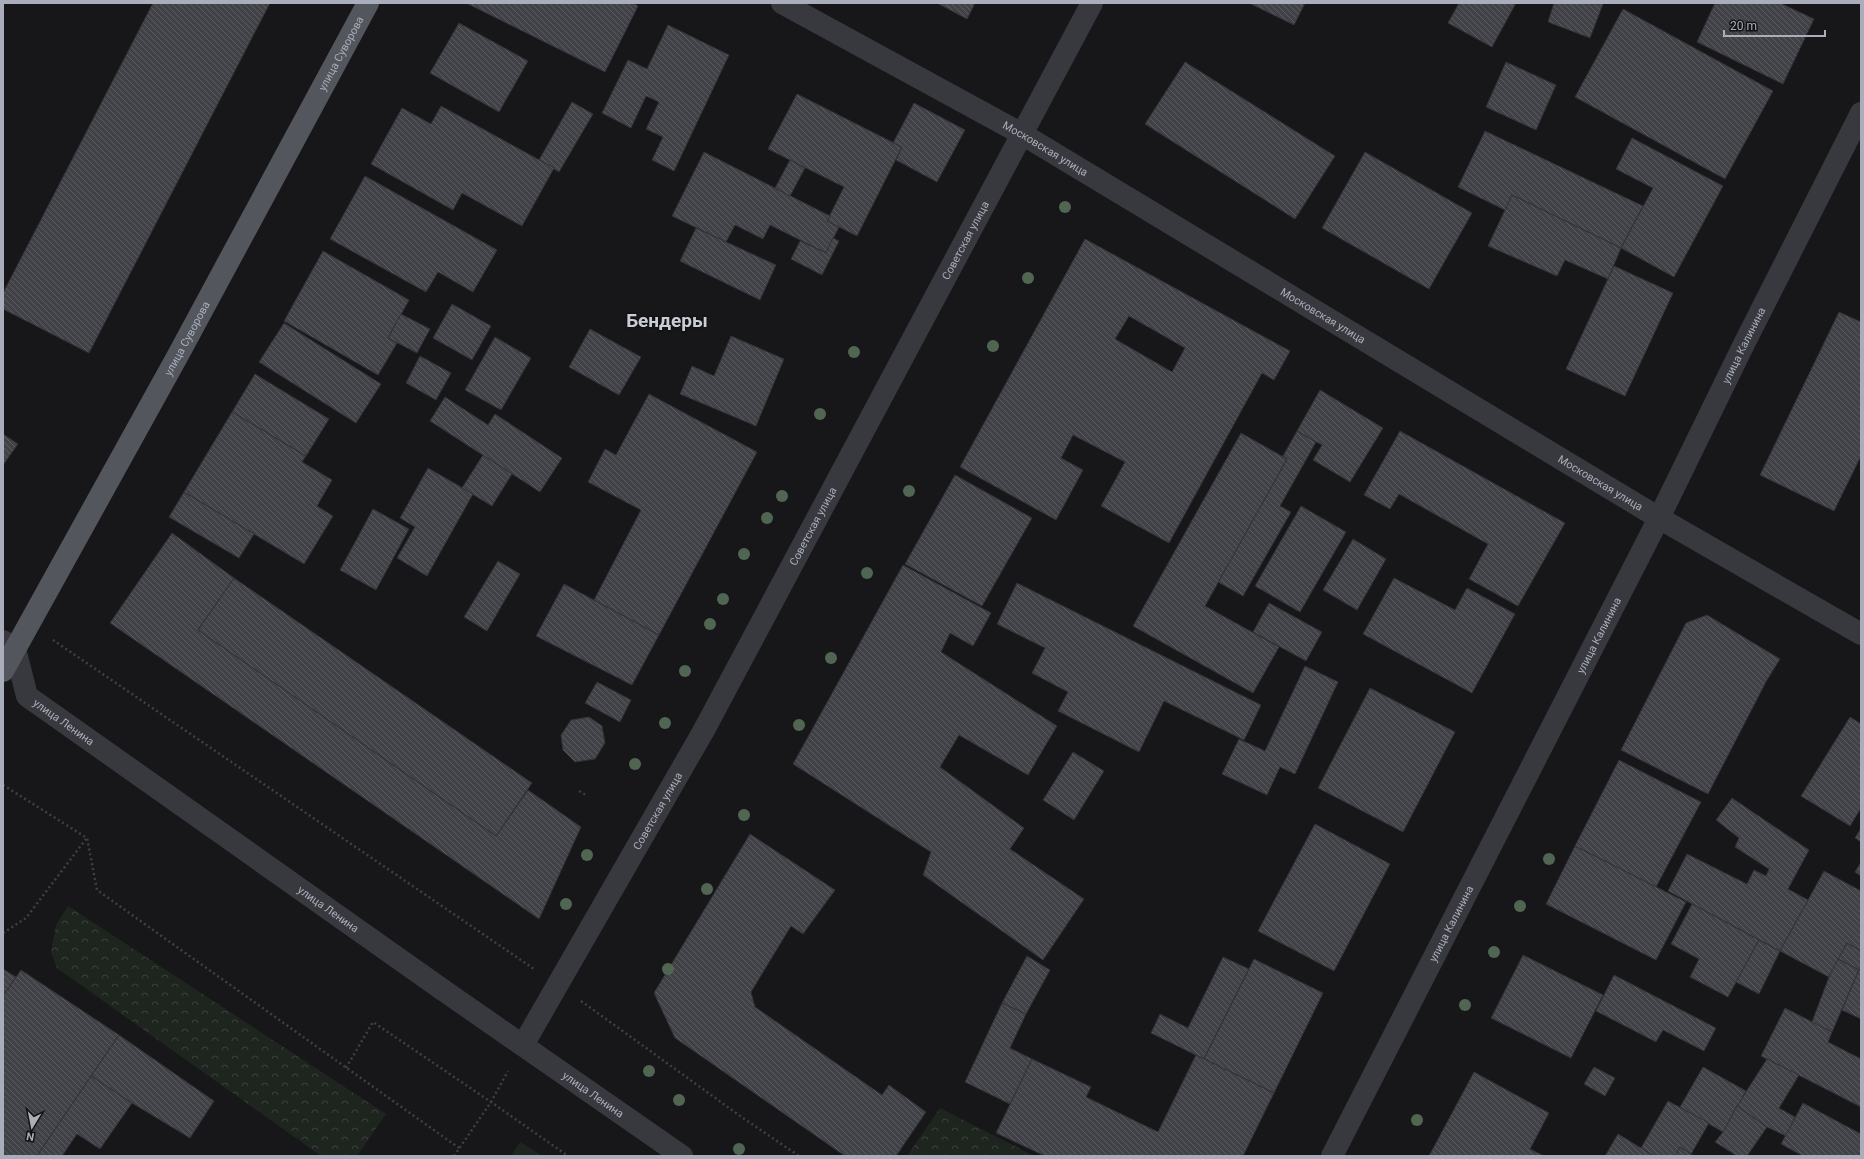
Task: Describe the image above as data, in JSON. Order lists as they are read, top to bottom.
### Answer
{
  "streets": {
    "main road": ["улица Суворова"],
    "street": [
      "Московская улица",
      "Советская улица",
      "улица Калинина",
      "улица Ленина"
    ]
  },
  "crossings": [
    ["улица Суворова", "улица Ленина"],
    ["Московская улица", "Советская улица"],
    ["Московская улица", "улица Калинина"],
    ["Советская улица", "улица Ленина"]
  ],
  "districts": ["Бендеры"],
  "scale_bar": "20 m",
  "north": "bottom"
}
